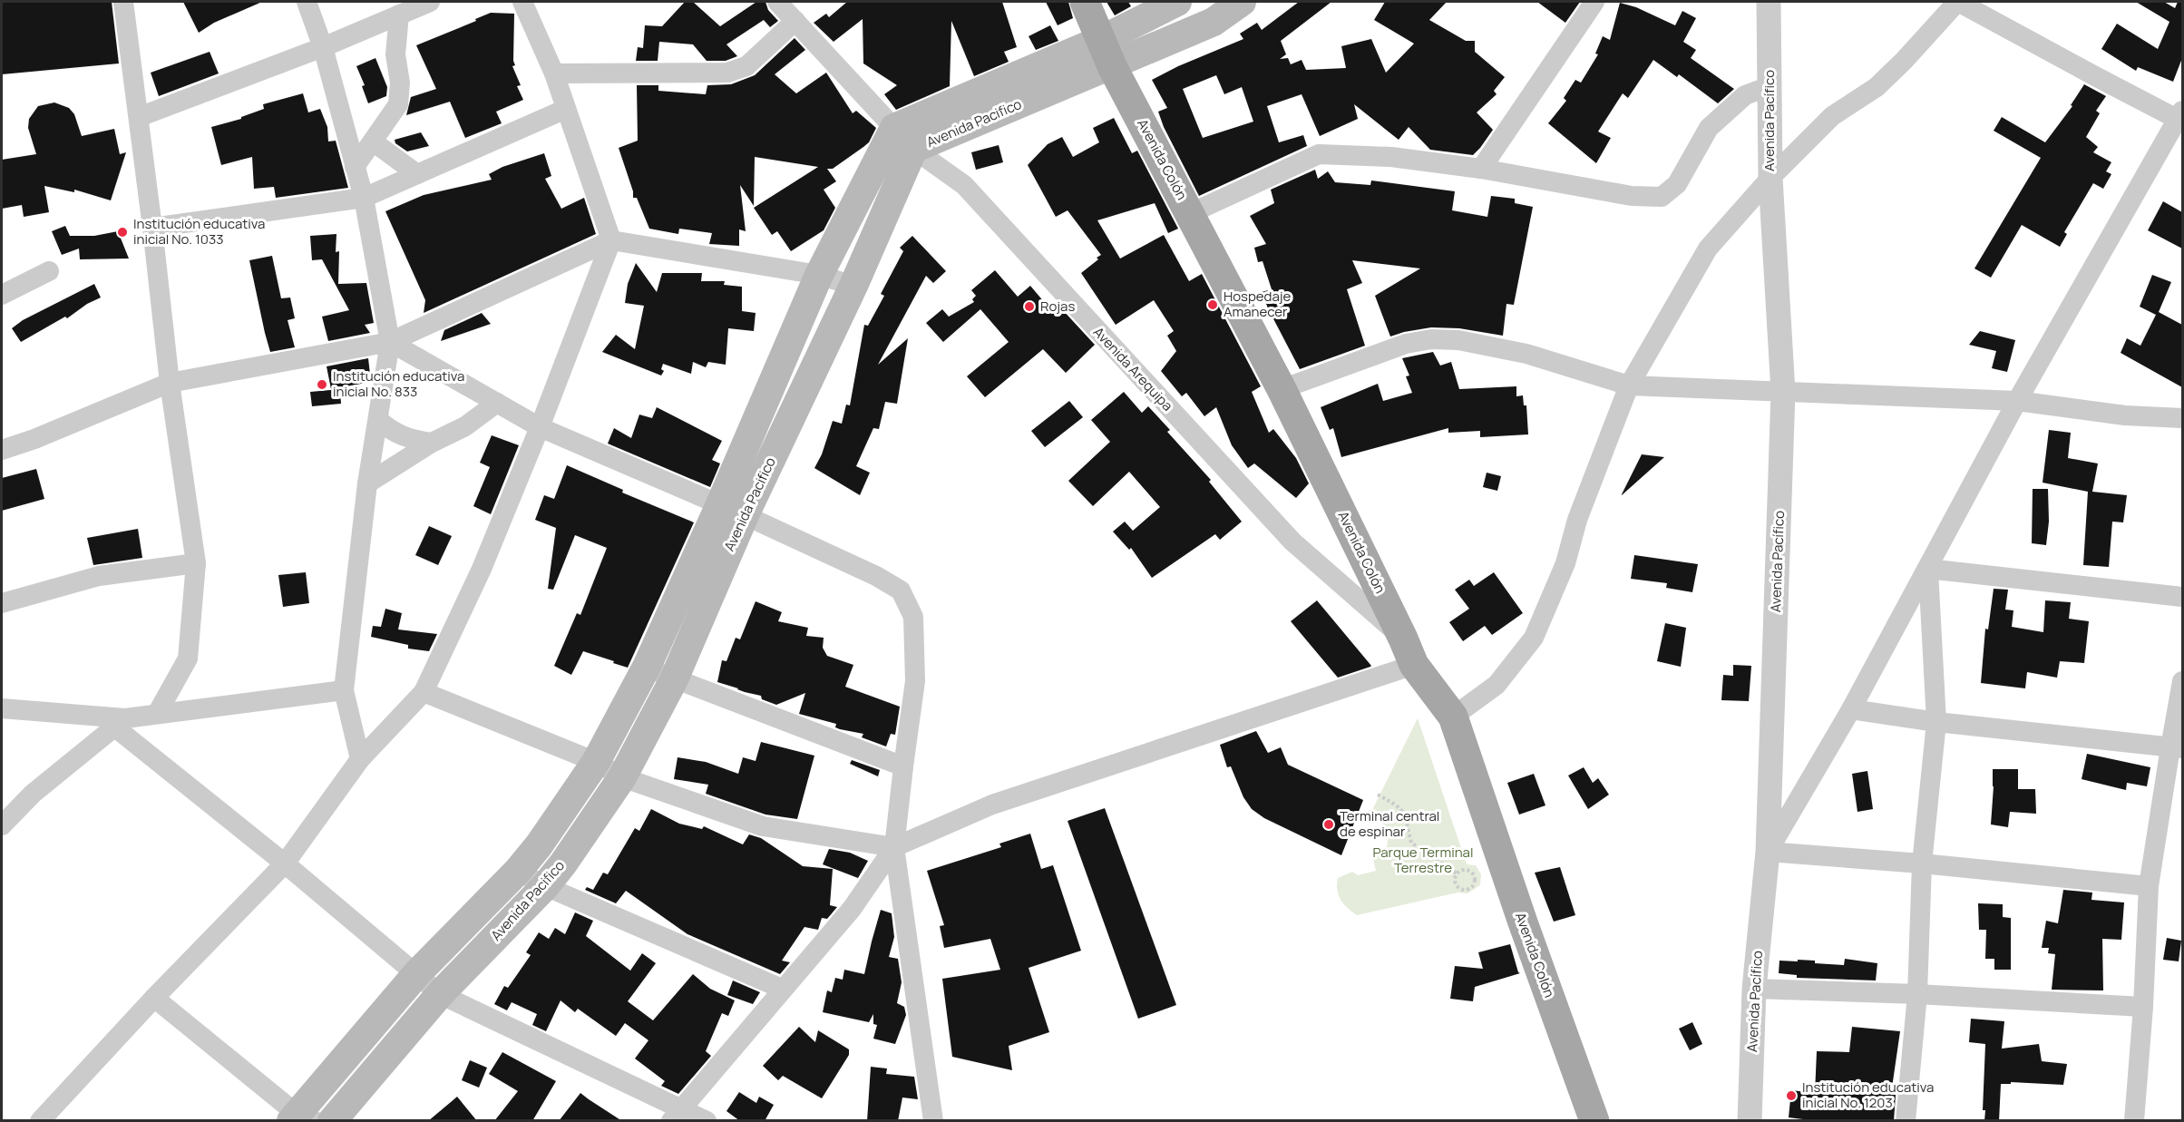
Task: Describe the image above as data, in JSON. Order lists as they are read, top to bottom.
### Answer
{
  "streets": {
    "main road": ["Avenida Pacifico", "Avenida Colón"],
    "street": ["Avenida Pacífico", "Avenida Arequipa"]
  },
  "crossings": [
    ["Avenida Pacifico", "Avenida Colón"],
    ["Avenida Pacifico", "Avenida Arequipa"],
    ["Avenida Colón", "Avenida Arequipa"]
  ],
  "parks": ["Parque Terminal Terrestre"],
  "places": [
    "Institución educativa inicial No. 1033",
    "Hospedaje Amanecer",
    "Rojas",
    "Institución educativa inicial No. 833",
    "Terminal central de espinar",
    "Institución educativa inicial No. 1203"
  ]
}
